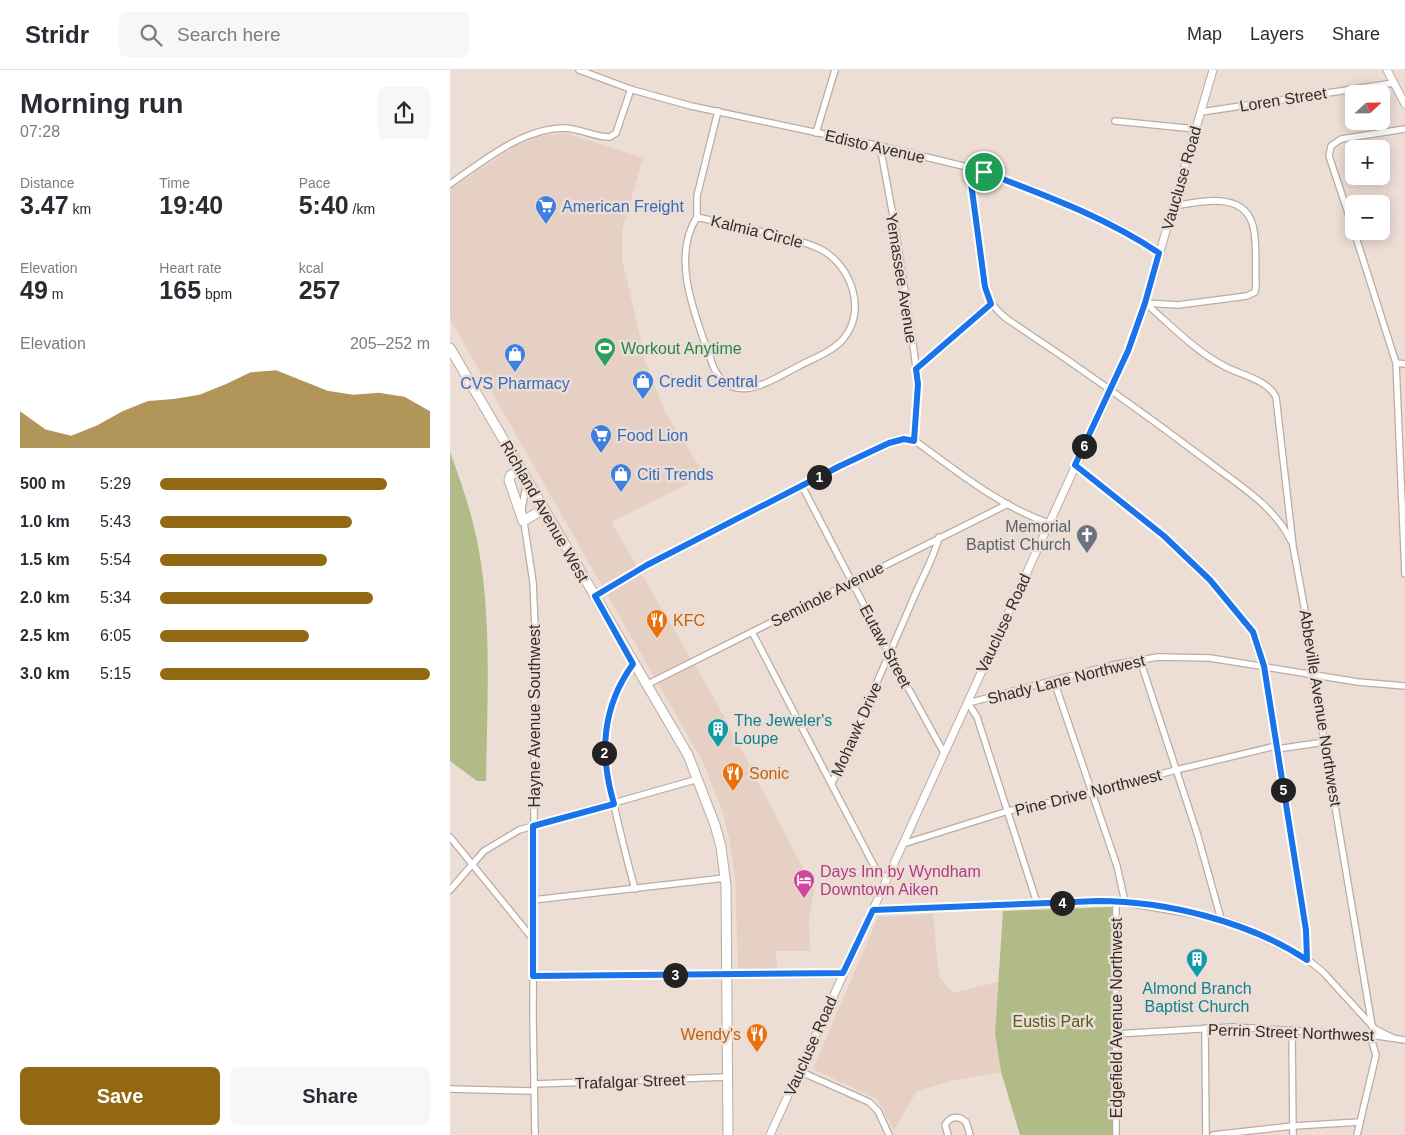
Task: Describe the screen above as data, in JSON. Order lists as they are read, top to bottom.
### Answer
{
  "streets": {
    "main road": ["Richland Avenue West"],
    "street": [
      "Loren Street",
      "Edisto Avenue",
      "Vaucluse Road",
      "Kalmia Circle",
      "Yemassee Avenue",
      "Seminole Avenue",
      "Eutaw Street",
      "Shady Lane Northwest",
      "Abbeville Avenue Northwest",
      "Hayne Avenue Southwest",
      "Mohawk Drive",
      "Pine Drive Northwest",
      "Edgefield Avenue Northwest",
      "Perrin Street Northwest",
      "Trafalgar Street"
    ]
  },
  "crossings": [
    ["Loren Street", "Vaucluse Road"],
    ["Edisto Avenue", "Vaucluse Road"],
    ["Edisto Avenue", "Kalmia Circle"],
    ["Edisto Avenue", "Yemassee Avenue"],
    ["Vaucluse Road", "Eutaw Street"],
    ["Vaucluse Road", "Shady Lane Northwest"],
    ["Vaucluse Road", "Abbeville Avenue Northwest"],
    ["Vaucluse Road", "Pine Drive Northwest"],
    ["Richland Avenue West", "Seminole Avenue"],
    ["Richland Avenue West", "Hayne Avenue Southwest"],
    ["Richland Avenue West", "Trafalgar Street"],
    ["Seminole Avenue", "Eutaw Street"],
    ["Seminole Avenue", "Mohawk Drive"],
    ["Eutaw Street", "Mohawk Drive"],
    ["Shady Lane Northwest", "Abbeville Avenue Northwest"],
    ["Abbeville Avenue Northwest", "Pine Drive Northwest"],
    ["Hayne Avenue Southwest", "Trafalgar Street"],
    ["Edgefield Avenue Northwest", "Perrin Street Northwest"]
  ],
  "parks": ["Eustis Park"],
  "places": {
    "supermarket": ["American Freight", "Food Lion"],
    "sports": ["Workout Anytime"],
    "shop": ["CVS Pharmacy", "Credit Central", "Citi Trends"],
    "church": ["Memorial Baptist Church"],
    "restaurant": ["KFC", "Sonic", "Wendy's"],
    "building": ["The Jeweler's Loupe", "Almond Branch Baptist Church"],
    "hotel": ["Days Inn by Wyndham Downtown Aiken"]
  },
  "north": "right",
  "page": {
    "header": "Stridr",
    "search": "Search here",
    "nav": ["Map", "Layers", "Share"],
    "heading": ["Morning run", "07:28"],
    "map_buttons": ["+", "−"],
    "stats": [
      ["Distance", "3.47 km"],
      ["Time", "19:40"],
      ["Pace", "5:40 /km"],
      ["Elevation", "49 m"],
      ["Heart rate", "165 bpm"],
      ["kcal", "257"]
    ],
    "chart": ["Elevation", "205–252 m"],
    "pins": [
      "6",
      "1",
      "2",
      "5",
      "4",
      "3"
    ],
    "list": [
      {
        "name": "500 m",
        "note": "5:29"
      },
      {
        "name": "1.0 km",
        "note": "5:43"
      },
      {
        "name": "1.5 km",
        "note": "5:54"
      },
      {
        "name": "2.0 km",
        "note": "5:34"
      },
      {
        "name": "2.5 km",
        "note": "6:05"
      },
      {
        "name": "3.0 km",
        "note": "5:15"
      }
    ],
    "buttons": ["Save", "Share"]
  }
}
